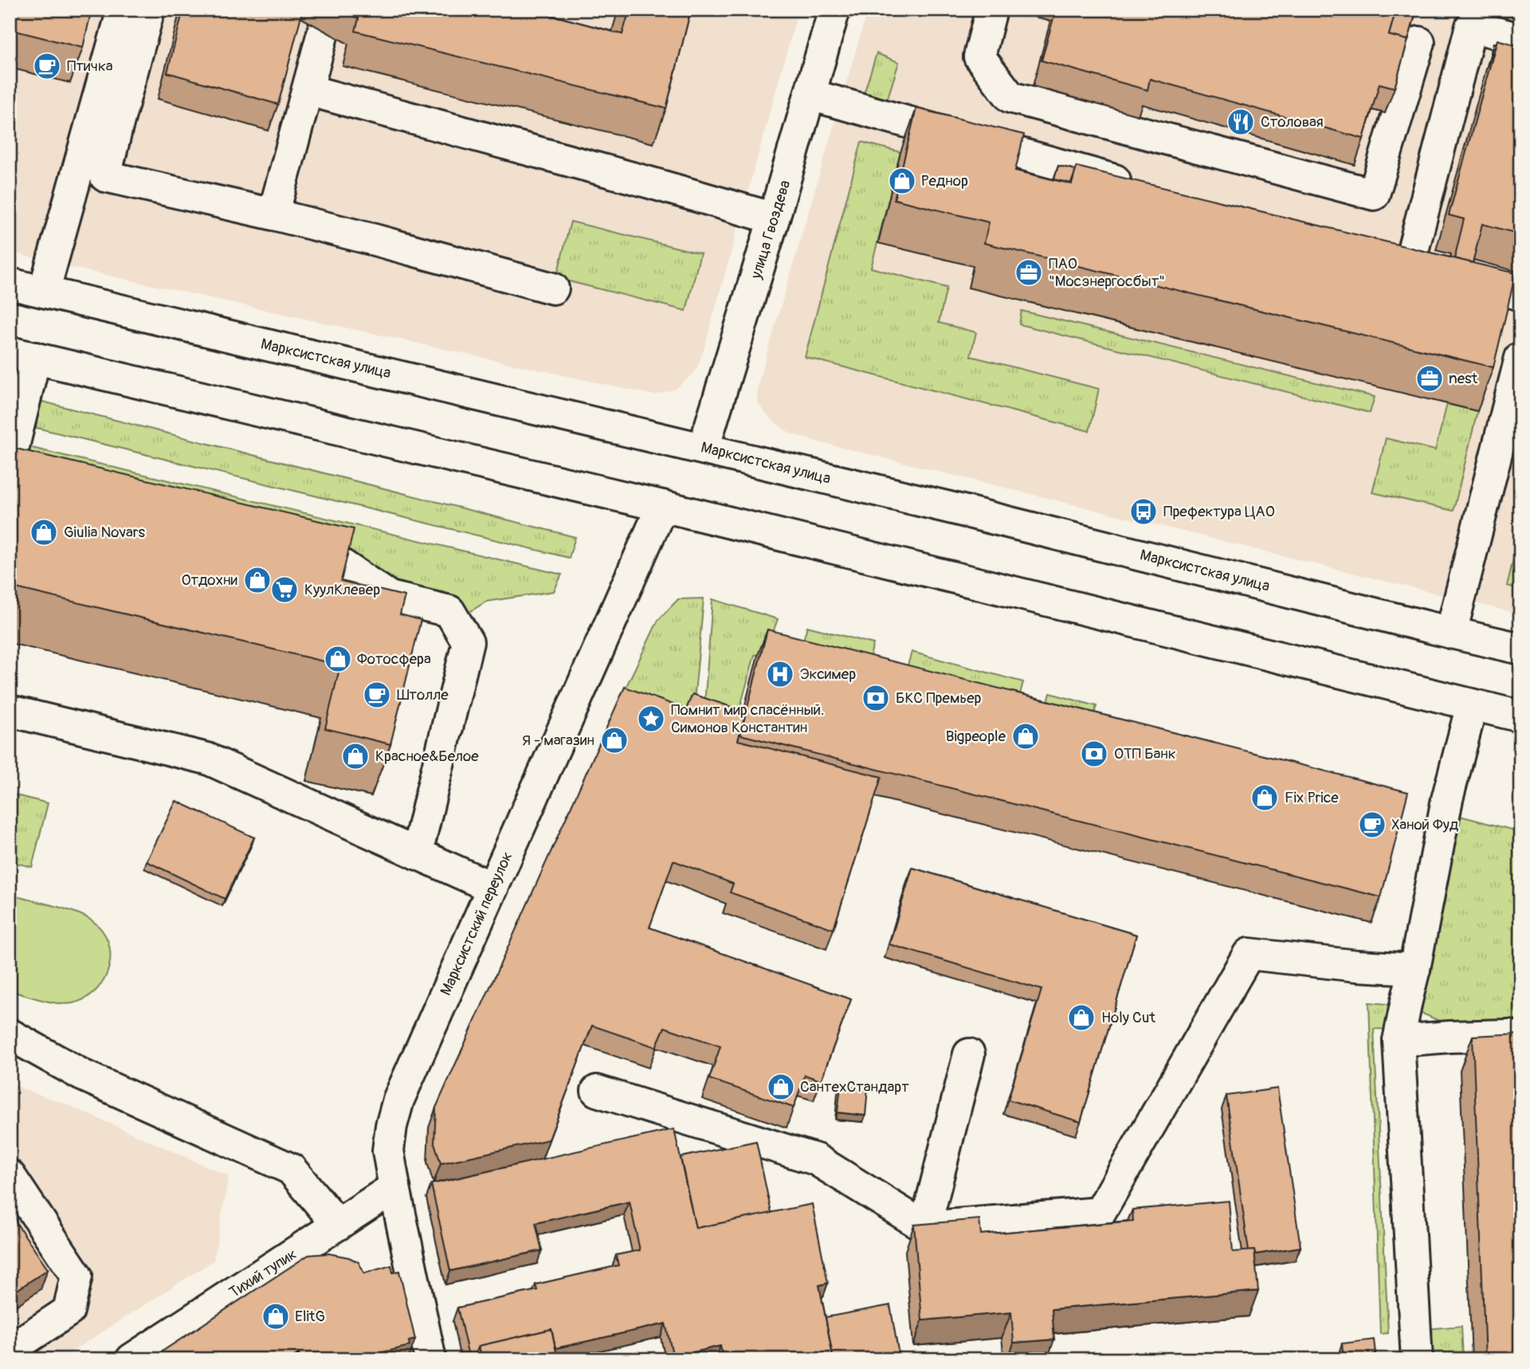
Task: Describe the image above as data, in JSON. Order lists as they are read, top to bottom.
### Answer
{
  "streets": {
    "main road": [
      "улица Гвоздева",
      "Марксистская улица",
      "Марксистский переулок",
      "Тихий тупик"
    ]
  },
  "crossings": [
    ["улица Гвоздева", "Марксистская улица"],
    ["Марксистский переулок", "Тихий тупик"]
  ],
  "places": {
    "cafe": ["Птичка", "Штолле", "Ханой Фуд"],
    "restaurant": ["Столовая"],
    "shop": [
      "Реднор",
      "Giulia Novars",
      "Отдохни",
      "Фотосфера",
      "Bigpeople",
      "Я - магазин",
      "Красное&Белое",
      "Fix Price",
      "Holy Cut",
      "СантехСтандарт",
      "ElitG"
    ],
    "office": ["ПАО \"Мосэнергосбыт\"", "nest"],
    "bus stop": ["Префектура ЦАО"],
    "supermarket": ["КуулКлевер"],
    "hospital": ["Эксимер"],
    "bank": ["БКС Премьер", "ОТП Банк"],
    "place": ["Помнит мир спасённый. Симонов Константин"]
  }
}
